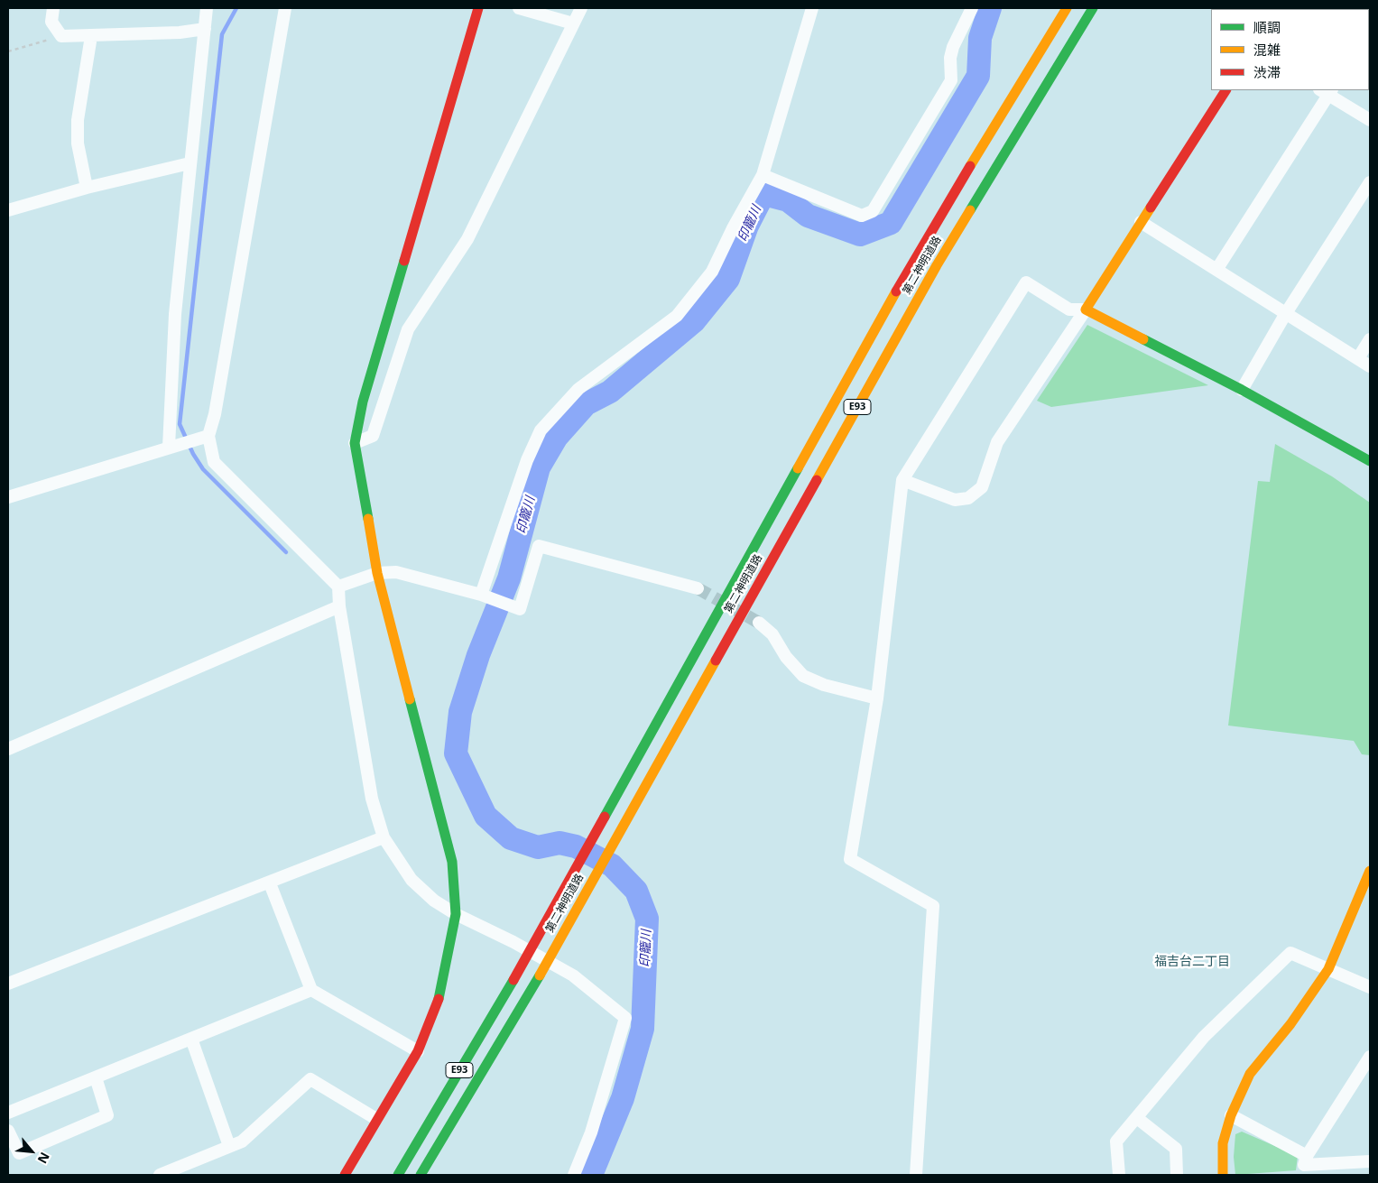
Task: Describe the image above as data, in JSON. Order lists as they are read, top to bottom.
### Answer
{
  "streets": {
    "main road": ["第二神明道路", "E93"]
  },
  "districts": ["福吉台二丁目"],
  "water": ["印籠川"],
  "legend": ["順調", "混雑", "渋滞"],
  "north": "bottom right"
}
